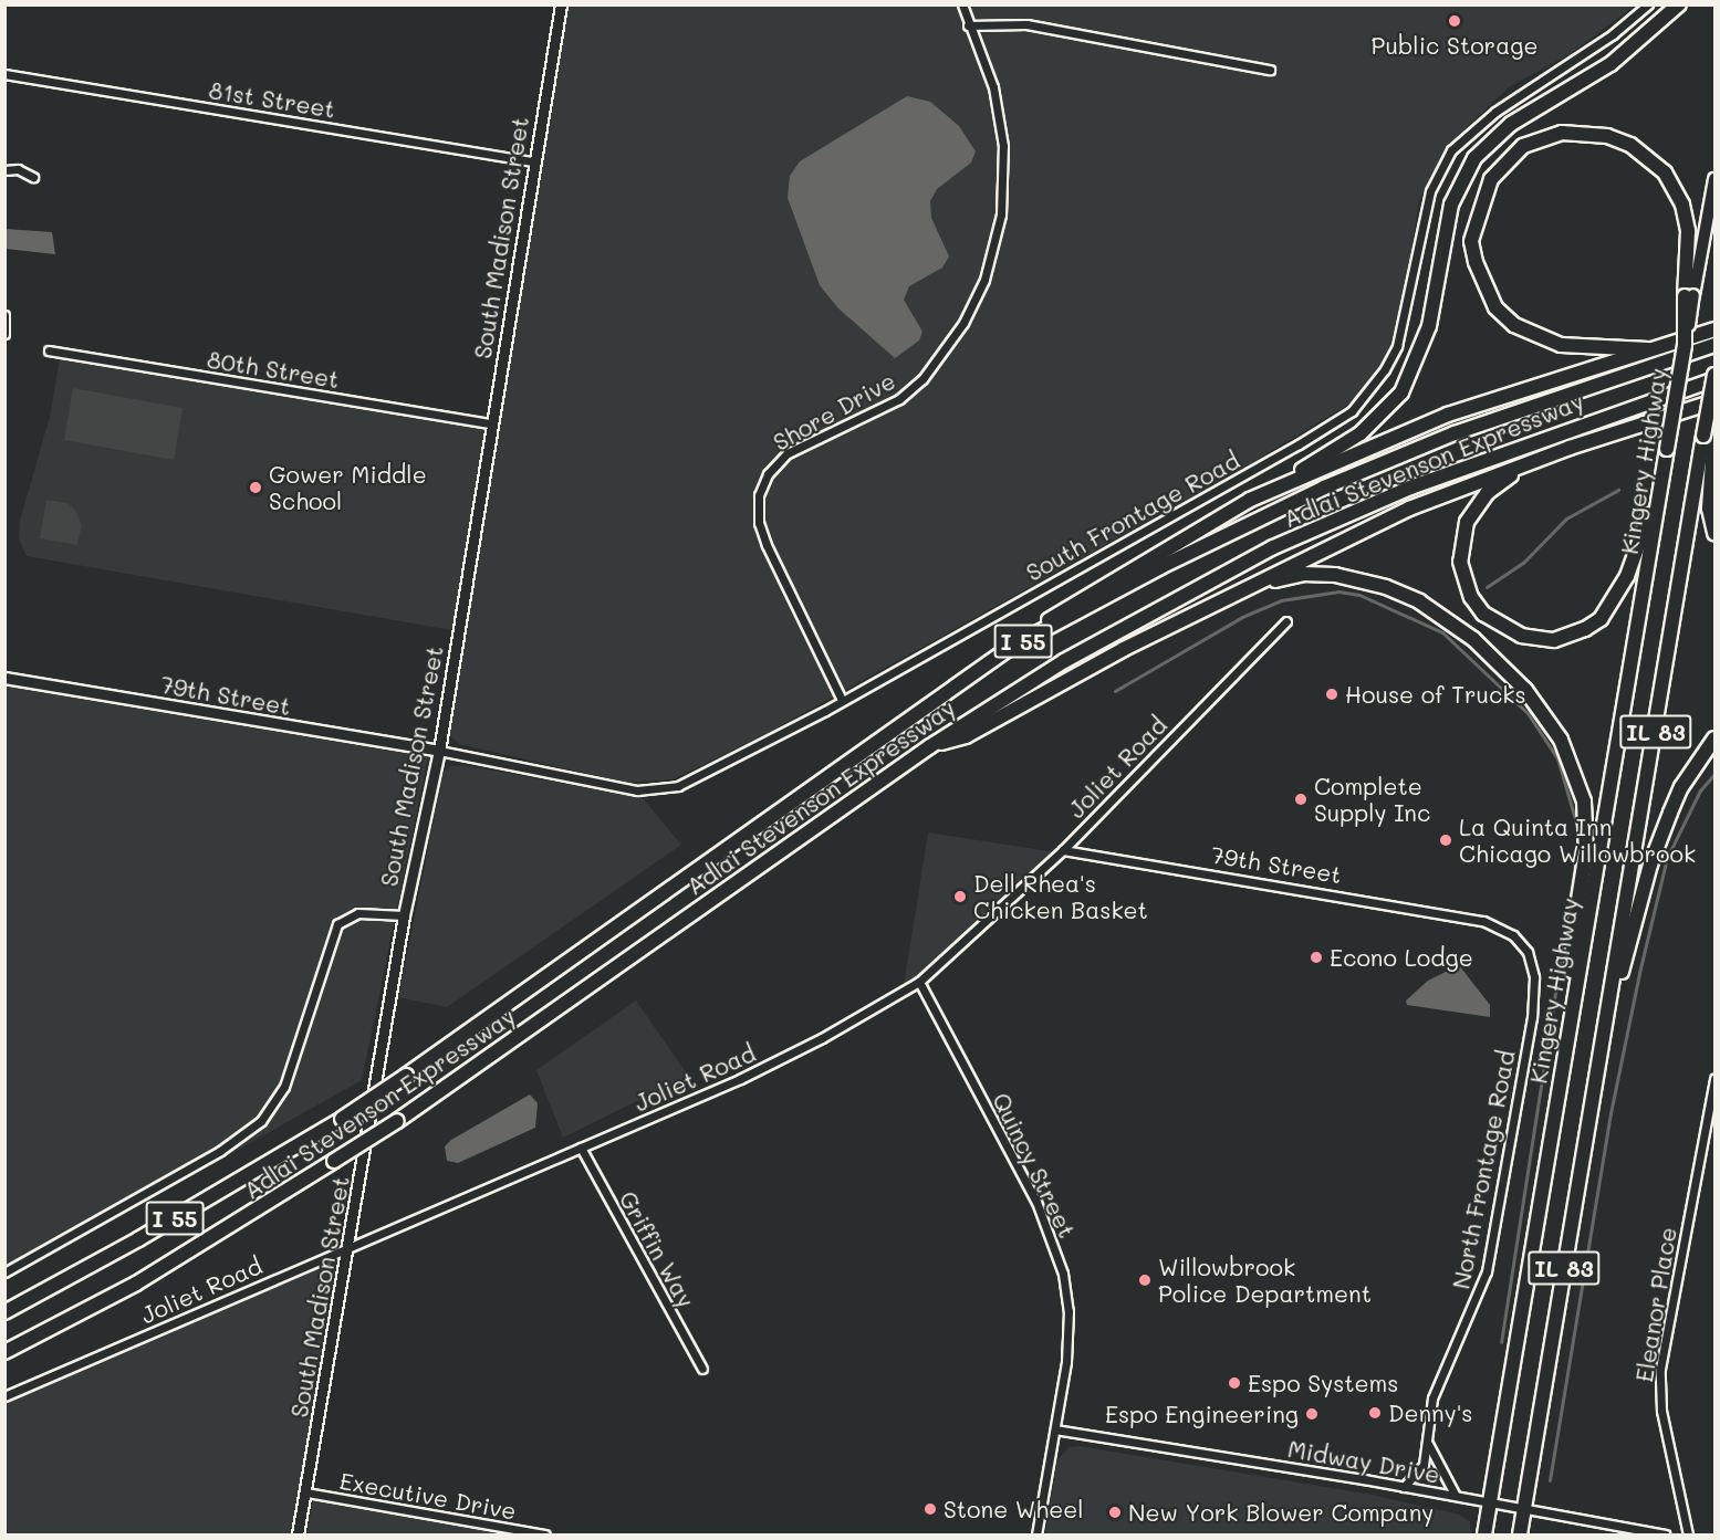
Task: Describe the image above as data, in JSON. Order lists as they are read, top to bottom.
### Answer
{
  "streets": {
    "highway": [
      "Adlai Stevenson Expressway",
      "Kingery Highway",
      "I 55",
      "IL 83"
    ],
    "street": [
      "81st Street",
      "South Madison Street",
      "80th Street",
      "Shore Drive",
      "South Frontage Road",
      "79th Street",
      "Joliet Road",
      "Quincy Street",
      "North Frontage Road",
      "Griffin Way",
      "Eleanor Place",
      "Midway Drive",
      "Executive Drive"
    ]
  },
  "crossings": [
    ["81st Street", "South Madison Street"],
    ["South Madison Street", "80th Street"],
    ["South Madison Street", "South Frontage Road"],
    ["South Madison Street", "79th Street"],
    ["South Madison Street", "Joliet Road"],
    ["South Madison Street", "Executive Drive"],
    ["Shore Drive", "South Frontage Road"],
    ["Adlai Stevenson Expressway", "IL 83"],
    ["Kingery Highway", "Midway Drive"],
    ["South Frontage Road", "79th Street"],
    ["79th Street", "Joliet Road"],
    ["79th Street", "North Frontage Road"],
    ["IL 83", "Midway Drive"],
    ["Joliet Road", "Quincy Street"],
    ["Joliet Road", "Griffin Way"],
    ["Quincy Street", "Midway Drive"],
    ["North Frontage Road", "Midway Drive"]
  ],
  "places": [
    "Public Storage",
    "Gower Middle School",
    "House of Trucks",
    "Complete Supply Inc",
    "La Quinta Inn Chicago Willowbrook",
    "Dell Rhea's Chicken Basket",
    "Econo Lodge",
    "Willowbrook Police Department",
    "Espo Systems",
    "Denny's",
    "Espo Engineering",
    "Stone Wheel",
    "New York Blower Company"
  ]
}
